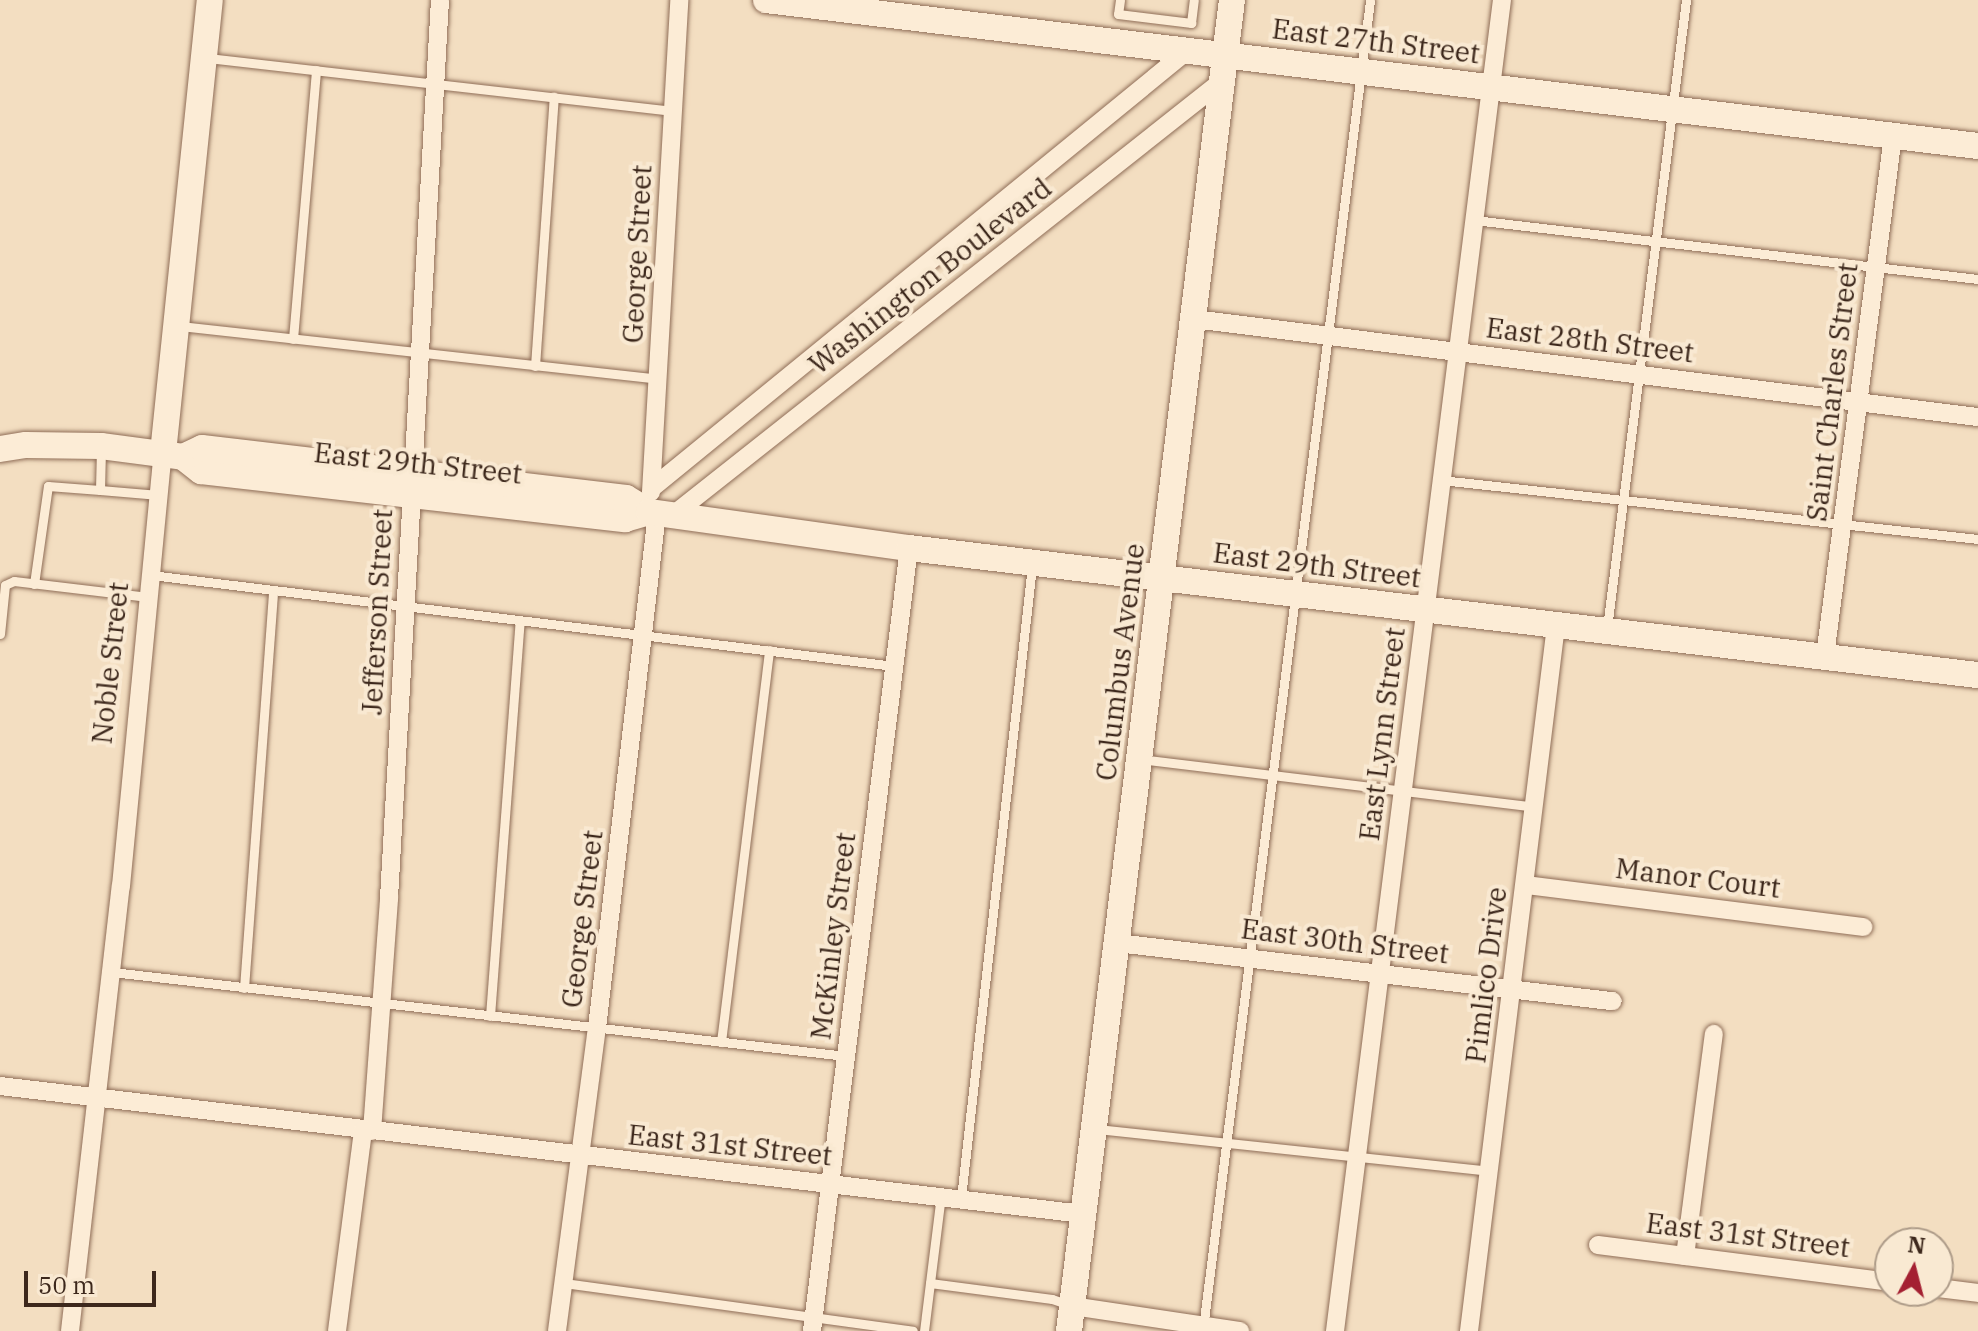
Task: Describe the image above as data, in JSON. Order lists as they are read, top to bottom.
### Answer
{
  "streets": {
    "street": [
      "East 27th Street",
      "George Street",
      "Washington Boulevard",
      "East 28th Street",
      "Saint Charles Street",
      "East 29th Street",
      "Jefferson Street",
      "Columbus Avenue",
      "Noble Street",
      "East Lynn Street",
      "Manor Court",
      "McKinley Street",
      "East 30th Street",
      "Pimlico Drive",
      "East 31st Street"
    ]
  },
  "crossings": [
    ["East 27th Street", "Washington Boulevard"],
    ["East 27th Street", "Saint Charles Street"],
    ["East 27th Street", "Columbus Avenue"],
    ["East 27th Street", "East Lynn Street"],
    ["George Street", "Washington Boulevard"],
    ["George Street", "East 29th Street"],
    ["George Street", "East 31st Street"],
    ["Washington Boulevard", "East 29th Street"],
    ["Washington Boulevard", "Columbus Avenue"],
    ["East 28th Street", "Saint Charles Street"],
    ["East 28th Street", "Columbus Avenue"],
    ["East 28th Street", "East Lynn Street"],
    ["Saint Charles Street", "East 29th Street"],
    ["East 29th Street", "Jefferson Street"],
    ["East 29th Street", "Columbus Avenue"],
    ["East 29th Street", "Noble Street"],
    ["East 29th Street", "East Lynn Street"],
    ["East 29th Street", "McKinley Street"],
    ["East 29th Street", "Pimlico Drive"],
    ["Jefferson Street", "East 31st Street"],
    ["Columbus Avenue", "East 30th Street"],
    ["Columbus Avenue", "East 31st Street"],
    ["Noble Street", "East 31st Street"],
    ["East Lynn Street", "East 30th Street"],
    ["Manor Court", "Pimlico Drive"],
    ["McKinley Street", "East 31st Street"],
    ["East 30th Street", "Pimlico Drive"]
  ],
  "scale_bar": "50 m",
  "north": "top"
}
